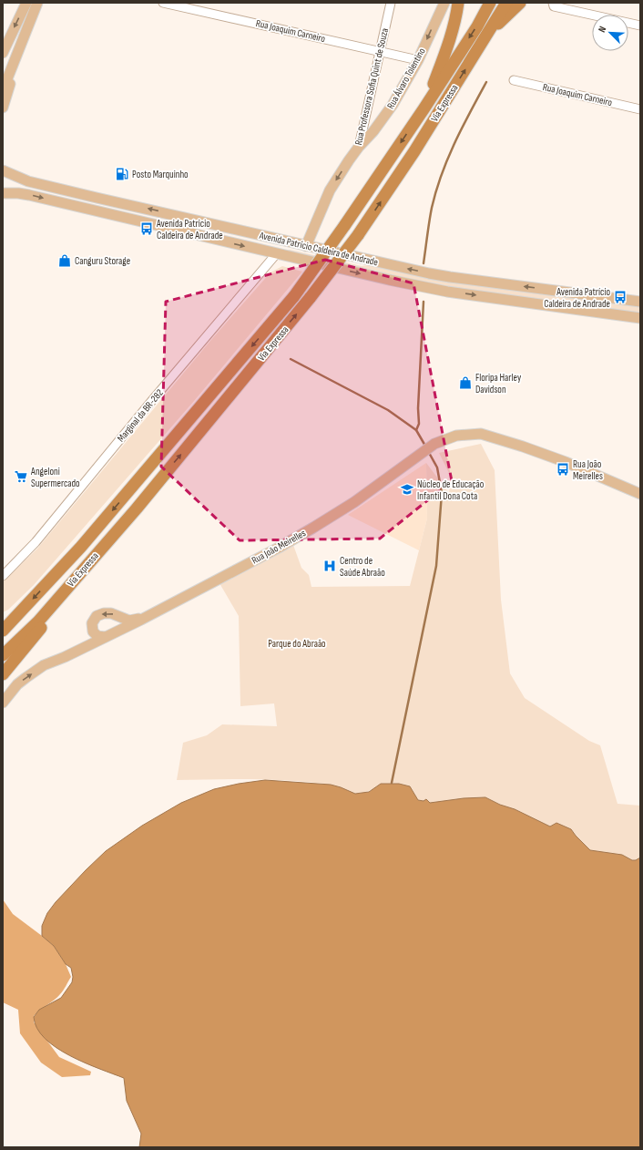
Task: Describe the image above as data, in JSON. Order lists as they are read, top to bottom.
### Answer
{
  "streets": {
    "highway": ["Via Expressa"],
    "main road": [
      "Rua Álvaro Tolentino",
      "Rua Professora Sofia Quint de Souza",
      "Avenida Patrício Caldeira de Andrade",
      "Rua João Meirelles"
    ],
    "street": ["Rua Joaquim Carneiro", "Marginal da BR-282"]
  },
  "crossings": [
    ["Rua Joaquim Carneiro", "Rua Álvaro Tolentino"],
    ["Rua Joaquim Carneiro", "Rua Professora Sofia Quint de Souza"],
    ["Rua Álvaro Tolentino", "Rua Professora Sofia Quint de Souza"],
    ["Rua Professora Sofia Quint de Souza", "Avenida Patrício Caldeira de Andrade"],
    ["Avenida Patrício Caldeira de Andrade", "Marginal da BR-282"]
  ],
  "one_way": ["Rua Álvaro Tolentino", "Rua Professora Sofia Quint de Souza"],
  "parks": ["Parque do Abraão"],
  "places": {
    "fuel station": ["Posto Marquinho"],
    "bus stop": ["Avenida Patricio Caldeira de Andrade", "Avenida Patrício Caldeira de Andrade", "Rua João Meirelles"],
    "shop": ["Canguru Storage", "Floripa Harley Davidson"],
    "supermarket": ["Angeloni Supermercado"],
    "school or university": ["Núcleo de Educação Infantil Dona Cota"],
    "hospital": ["Centro de Saúde Abraão"]
  },
  "north": "top left"
}
